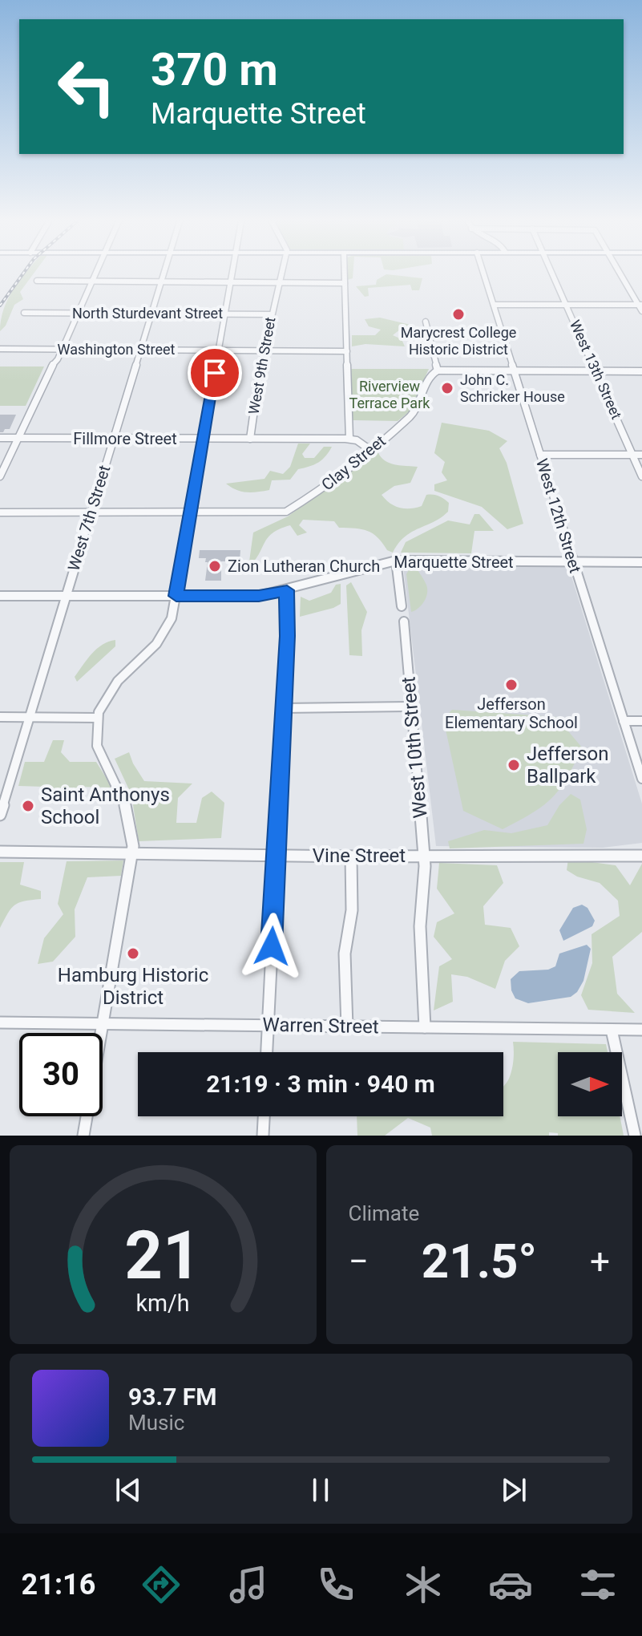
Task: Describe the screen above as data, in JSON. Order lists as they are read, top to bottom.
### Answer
{
  "streets": {
    "street": [
      "North Sturdevant Street",
      "Washington Street",
      "West 9th Street",
      "West 13th Street",
      "Fillmore Street",
      "Clay Street",
      "West 12th Street",
      "West 7th Street",
      "Marquette Street",
      "West 10th Street",
      "Vine Street",
      "Warren Street"
    ]
  },
  "crossings": [
    ["North Sturdevant Street", "West 9th Street"],
    ["North Sturdevant Street", "West 7th Street"],
    ["Washington Street", "West 9th Street"],
    ["Washington Street", "West 7th Street"],
    ["West 9th Street", "Fillmore Street"],
    ["Fillmore Street", "West 7th Street"],
    ["Clay Street", "West 7th Street"],
    ["West 12th Street", "Marquette Street"],
    ["West 7th Street", "Marquette Street"],
    ["West 10th Street", "Vine Street"],
    ["West 10th Street", "Warren Street"]
  ],
  "parks": ["Riverview Terrace Park"],
  "places": [
    "Marycrest College Historic District",
    "John C. Schricker House",
    "Zion Lutheran Church",
    "Jefferson Elementary School",
    "Jefferson Ballpark",
    "Saint Anthonys School",
    "Hamburg Historic District"
  ],
  "north": "right",
  "page": {
    "turn": ["370 m", "Marquette Street"],
    "limit": "30",
    "trip": "21:19 · 3 min · 940 m",
    "tile": "Climate",
    "heat": ["−", "21.5°", "+"],
    "song": ["93.7 FM", "Music"],
    "tabs": "21:16",
    "gauge": ["21", "km/h"]
  }
}
